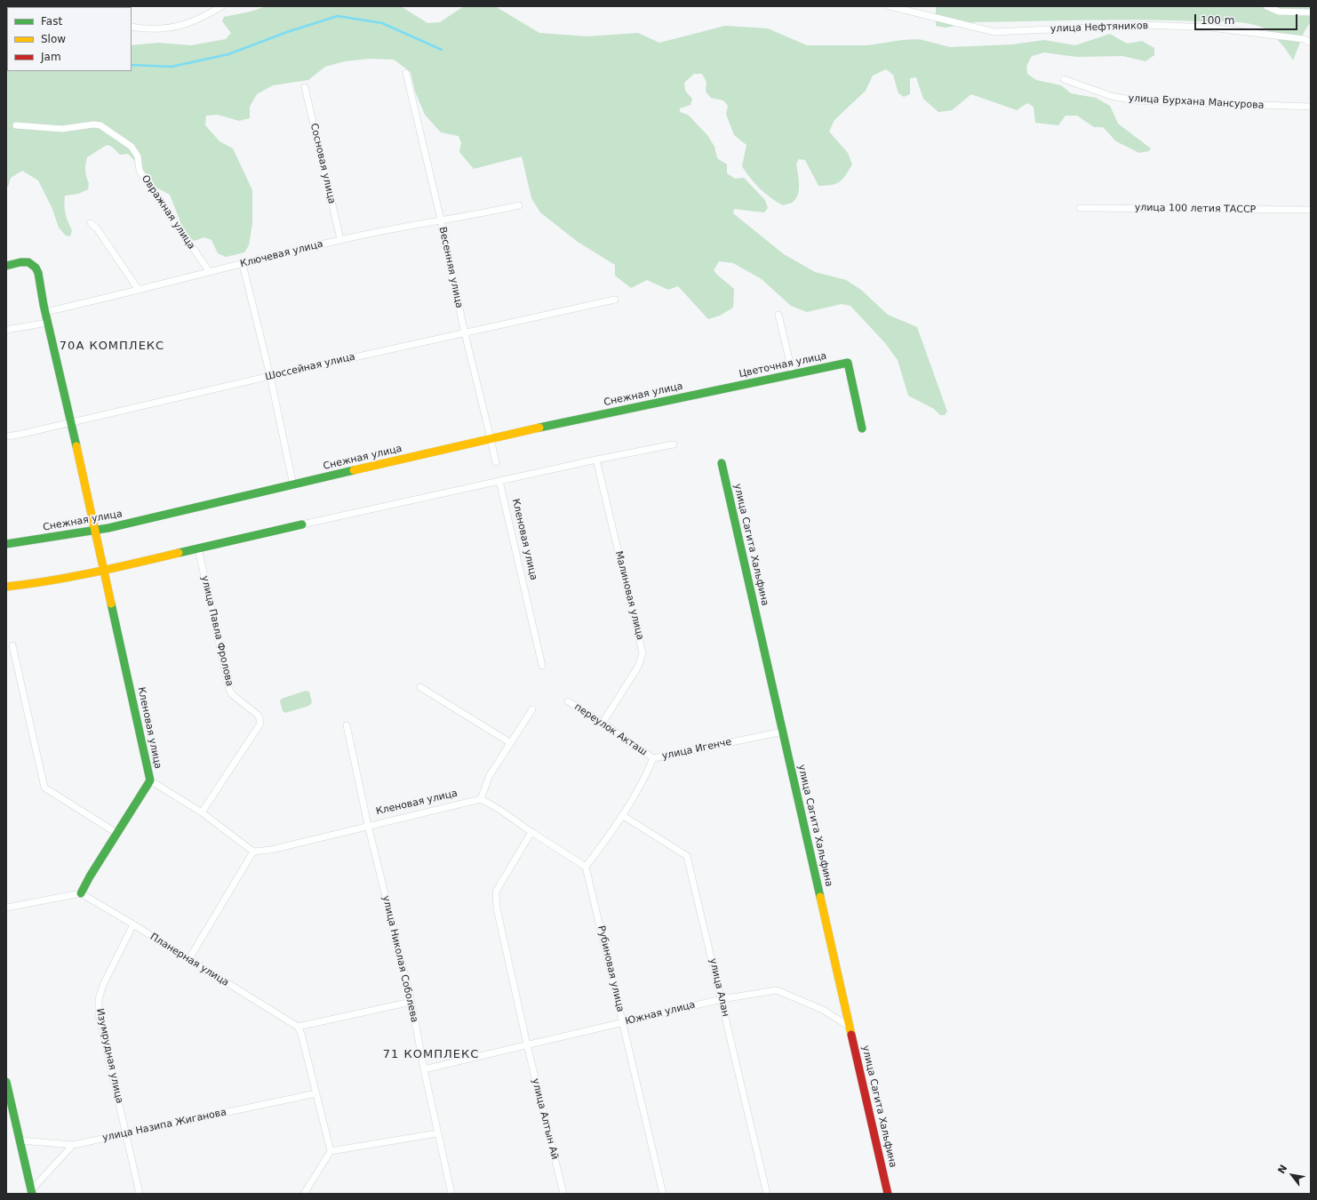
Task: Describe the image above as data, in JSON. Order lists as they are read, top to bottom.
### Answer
{
  "streets": {
    "street": [
      "улица Нефтяников",
      "улица Бурхана Мансурова",
      "Сосновая улица",
      "улица 100 летия ТАССР",
      "Овражная улица",
      "Ключевая улица",
      "Весенняя улица",
      "Цветочная улица",
      "Шоссейная улица",
      "Снежная улица",
      "Кленовая улица",
      "улица Сагита Хальфина",
      "Малиновая улица",
      "улица Павла Фролова",
      "переулок Акташ",
      "улица Игенче",
      "улица Николая Соболева",
      "Планерная улица",
      "Рубиновая улица",
      "улица Алан",
      "Южная улица",
      "Изумрудная улица",
      "улица Алтын Ай",
      "улица Назипа Жиганова"
    ]
  },
  "crossings": [
    ["Сосновая улица", "Ключевая улица"],
    ["Овражная улица", "Ключевая улица"],
    ["Ключевая улица", "Весенняя улица"],
    ["Ключевая улица", "Кленовая улица"],
    ["Весенняя улица", "Шоссейная улица"],
    ["Весенняя улица", "Снежная улица"],
    ["Цветочная улица", "Снежная улица"],
    ["Шоссейная улица", "Кленовая улица"],
    ["Снежная улица", "Кленовая улица"],
    ["Кленовая улица", "улица Николая Соболева"],
    ["Кленовая улица", "Планерная улица"],
    ["улица Сагита Хальфина", "улица Игенче"],
    ["улица Сагита Хальфина", "Южная улица"],
    ["Малиновая улица", "переулок Акташ"],
    ["переулок Акташ", "улица Игенче"],
    ["улица Игенче", "Рубиновая улица"],
    ["улица Игенче", "улица Алан"],
    ["улица Николая Соболева", "Южная улица"],
    ["Планерная улица", "Изумрудная улица"],
    ["Рубиновая улица", "Южная улица"],
    ["улица Алан", "Южная улица"],
    ["Южная улица", "улица Алтын Ай"],
    ["Изумрудная улица", "улица Назипа Жиганова"]
  ],
  "districts": ["70А КОМПЛЕКС", "71 КОМПЛЕКС"],
  "legend": ["Fast", "Slow", "Jam"],
  "scale_bar": "100 m",
  "north": "top left"
}
